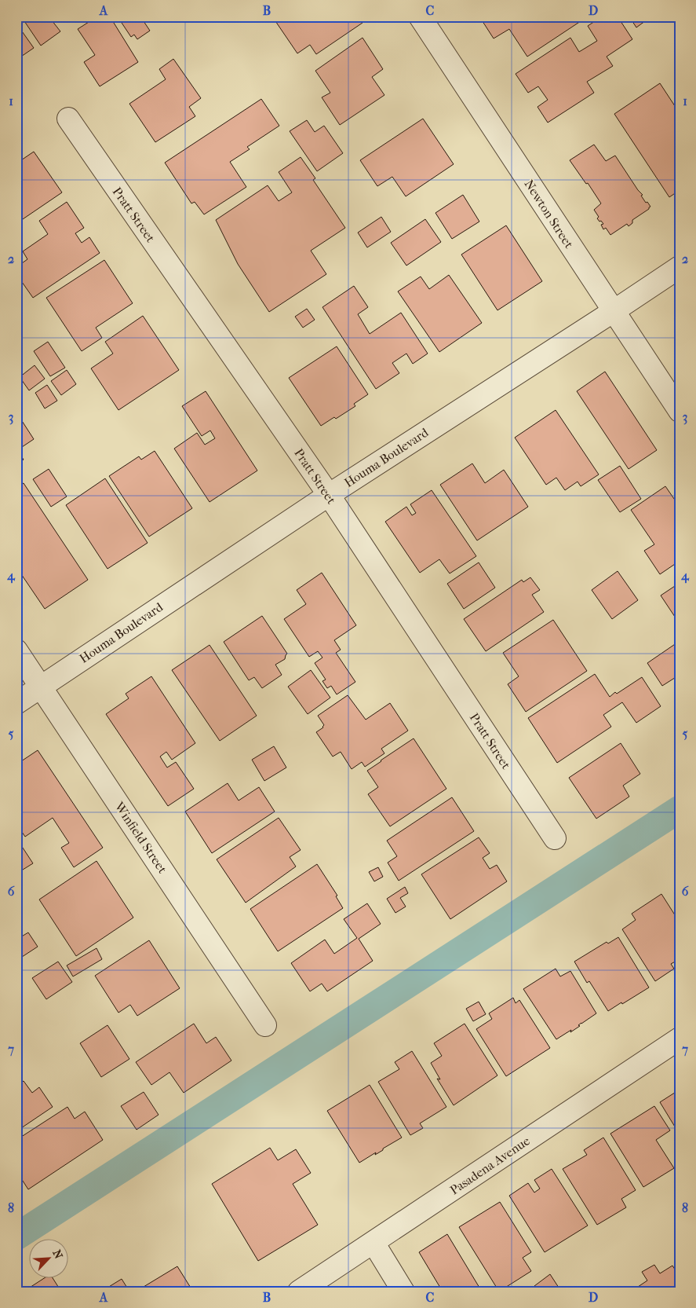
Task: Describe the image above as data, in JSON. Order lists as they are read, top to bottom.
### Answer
{
  "streets": {
    "street": [
      "Newton Street",
      "Pratt Street",
      "Houma Boulevard",
      "Winfield Street",
      "Pasadena Avenue"
    ]
  },
  "crossings": [
    ["Newton Street", "Houma Boulevard"],
    ["Pratt Street", "Houma Boulevard"],
    ["Houma Boulevard", "Winfield Street"]
  ],
  "north": "top right",
  "grid": {
    "columns": [
      "A",
      "B",
      "C",
      "D"
    ],
    "rows": [
      "1",
      "2",
      "3",
      "4",
      "5",
      "6",
      "7",
      "8"
    ]
  }
}
